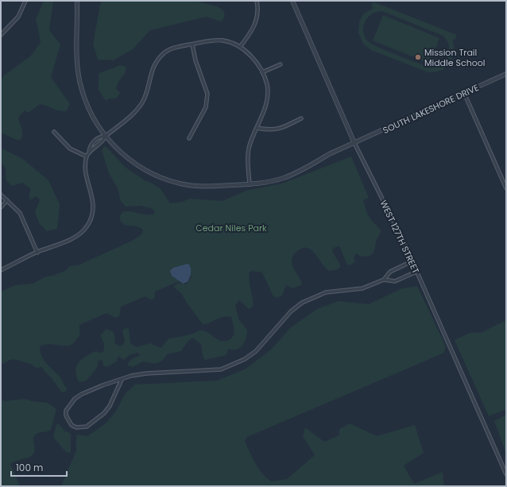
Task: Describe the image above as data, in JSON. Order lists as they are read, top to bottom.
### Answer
{
  "streets": {
    "street": ["SOUTH LAKESHORE DRIVE", "WEST 127TH STREET"]
  },
  "crossings": [
    ["SOUTH LAKESHORE DRIVE", "WEST 127TH STREET"]
  ],
  "parks": ["Cedar Niles Park"],
  "places": ["Mission Trail Middle School"],
  "scale_bar": "100 m"
}
